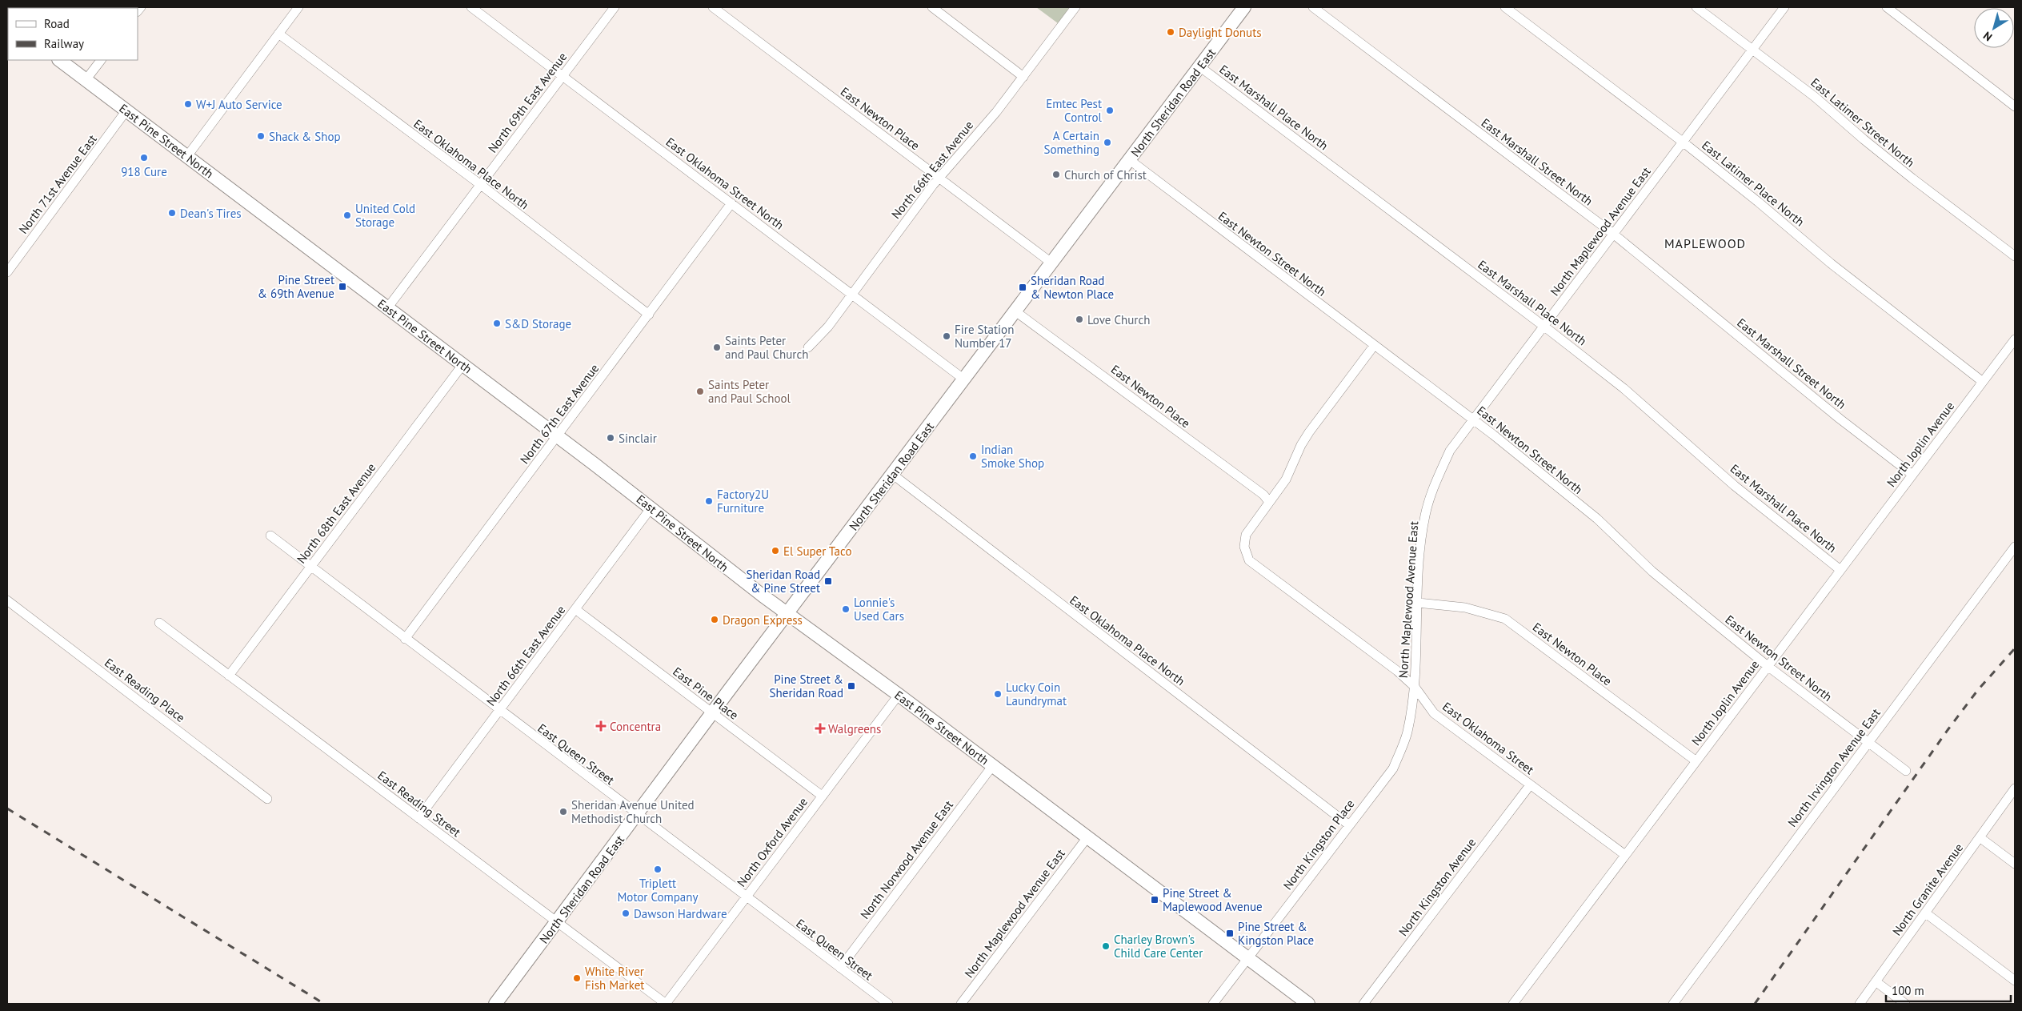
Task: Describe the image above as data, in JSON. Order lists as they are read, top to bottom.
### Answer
{
  "streets": {
    "main road": ["North Sheridan Road East", "East Pine Street North"],
    "street": [
      "North 69th East Avenue",
      "East Marshall Place North",
      "East Newton Place",
      "East Latimer Street North",
      "East Marshall Street North",
      "East Oklahoma Place North",
      "North 66th East Avenue",
      "East Oklahoma Street North",
      "East Latimer Place North",
      "North 71st Avenue East",
      "North Maplewood Avenue East",
      "East Newton Street North",
      "North 67th East Avenue",
      "North Joplin Avenue",
      "North 68th East Avenue",
      "East Reading Place",
      "East Pine Place",
      "East Oklahoma Street",
      "East Queen Street",
      "North Irvington Avenue East",
      "East Reading Street",
      "North Oxford Avenue",
      "North Kingston Place",
      "North Norwood Avenue East",
      "North Kingston Avenue",
      "North Granite Avenue"
    ]
  },
  "crossings": [
    ["North 69th East Avenue", "East Pine Street North"],
    ["North 69th East Avenue", "East Oklahoma Place North"],
    ["North 69th East Avenue", "East Oklahoma Street North"],
    ["North Sheridan Road East", "East Marshall Place North"],
    ["North Sheridan Road East", "East Newton Place"],
    ["North Sheridan Road East", "East Pine Street North"],
    ["North Sheridan Road East", "East Oklahoma Place North"],
    ["North Sheridan Road East", "East Oklahoma Street North"],
    ["North Sheridan Road East", "East Newton Street North"],
    ["North Sheridan Road East", "East Pine Place"],
    ["North Sheridan Road East", "East Queen Street"],
    ["North Sheridan Road East", "East Reading Street"],
    ["East Marshall Place North", "North Maplewood Avenue East"],
    ["East Marshall Place North", "North Joplin Avenue"],
    ["East Newton Place", "North 66th East Avenue"],
    ["East Newton Place", "North Maplewood Avenue East"],
    ["East Newton Place", "North Joplin Avenue"],
    ["East Newton Place", "East Oklahoma Street"],
    ["East Latimer Street North", "North Maplewood Avenue East"],
    ["East Pine Street North", "North 66th East Avenue"],
    ["East Pine Street North", "North 71st Avenue East"],
    ["East Pine Street North", "North Maplewood Avenue East"],
    ["East Pine Street North", "North 67th East Avenue"],
    ["East Pine Street North", "North 68th East Avenue"],
    ["East Pine Street North", "North Oxford Avenue"],
    ["East Pine Street North", "North Kingston Place"],
    ["East Pine Street North", "North Norwood Avenue East"],
    ["East Marshall Street North", "North Maplewood Avenue East"],
    ["East Marshall Street North", "North Joplin Avenue"],
    ["East Oklahoma Place North", "North 67th East Avenue"],
    ["East Oklahoma Place North", "North Kingston Place"],
    ["North 66th East Avenue", "East Oklahoma Street North"],
    ["North 66th East Avenue", "East Pine Place"],
    ["North 66th East Avenue", "East Queen Street"],
    ["North 66th East Avenue", "East Reading Street"],
    ["East Oklahoma Street North", "North 67th East Avenue"],
    ["East Latimer Place North", "North Maplewood Avenue East"],
    ["East Latimer Place North", "North Joplin Avenue"],
    ["North Maplewood Avenue East", "East Newton Street North"],
    ["North Maplewood Avenue East", "East Oklahoma Street"],
    ["North Maplewood Avenue East", "North Kingston Place"],
    ["East Newton Street North", "North Joplin Avenue"],
    ["East Newton Street North", "North Irvington Avenue East"],
    ["North 67th East Avenue", "East Queen Street"],
    ["North Joplin Avenue", "East Oklahoma Street"],
    ["North 68th East Avenue", "East Queen Street"],
    ["North 68th East Avenue", "East Reading Street"],
    ["East Pine Place", "North Oxford Avenue"],
    ["East Oklahoma Street", "North Kingston Place"],
    ["East Oklahoma Street", "North Kingston Avenue"],
    ["East Queen Street", "North Oxford Avenue"],
    ["East Queen Street", "North Norwood Avenue East"],
    ["East Reading Street", "North Oxford Avenue"]
  ],
  "districts": ["MAPLEWOOD"],
  "places": {
    "other": [
      "Daylight Donuts",
      "W+J Auto Service",
      "Emtec Pest Control",
      "Shack & Shop",
      "A Certain Something",
      "918 Cure",
      "Church of Christ",
      "Dean's Tires",
      "United Cold Storage",
      "Love Church",
      "S&D Storage",
      "Fire Station Number 17",
      "Saints Peter and Paul Church",
      "Saints Peter and Paul School",
      "Sinclair",
      "Indian Smoke Shop",
      "Factory2U Furniture",
      "El Super Taco",
      "Lonnie's Used Cars",
      "Dragon Express",
      "Lucky Coin Laundrymat",
      "Sheridan Avenue United Methodist Church",
      "Triplett Motor Company",
      "Dawson Hardware",
      "Charley Brown's Child Care Center",
      "White River Fish Market"
    ],
    "transit": [
      "Pine Street & 69th Avenue",
      "Sheridan Road & Newton Place",
      "Sheridan Road & Pine Street",
      "Pine Street & Sheridan Road",
      "Pine Street & Maplewood Avenue",
      "Pine Street & Kingston Place"
    ],
    "health": ["Concentra", "Walgreens"]
  },
  "legend": ["Road", "Railway"],
  "scale_bar": "100 m",
  "north": "bottom left"
}
